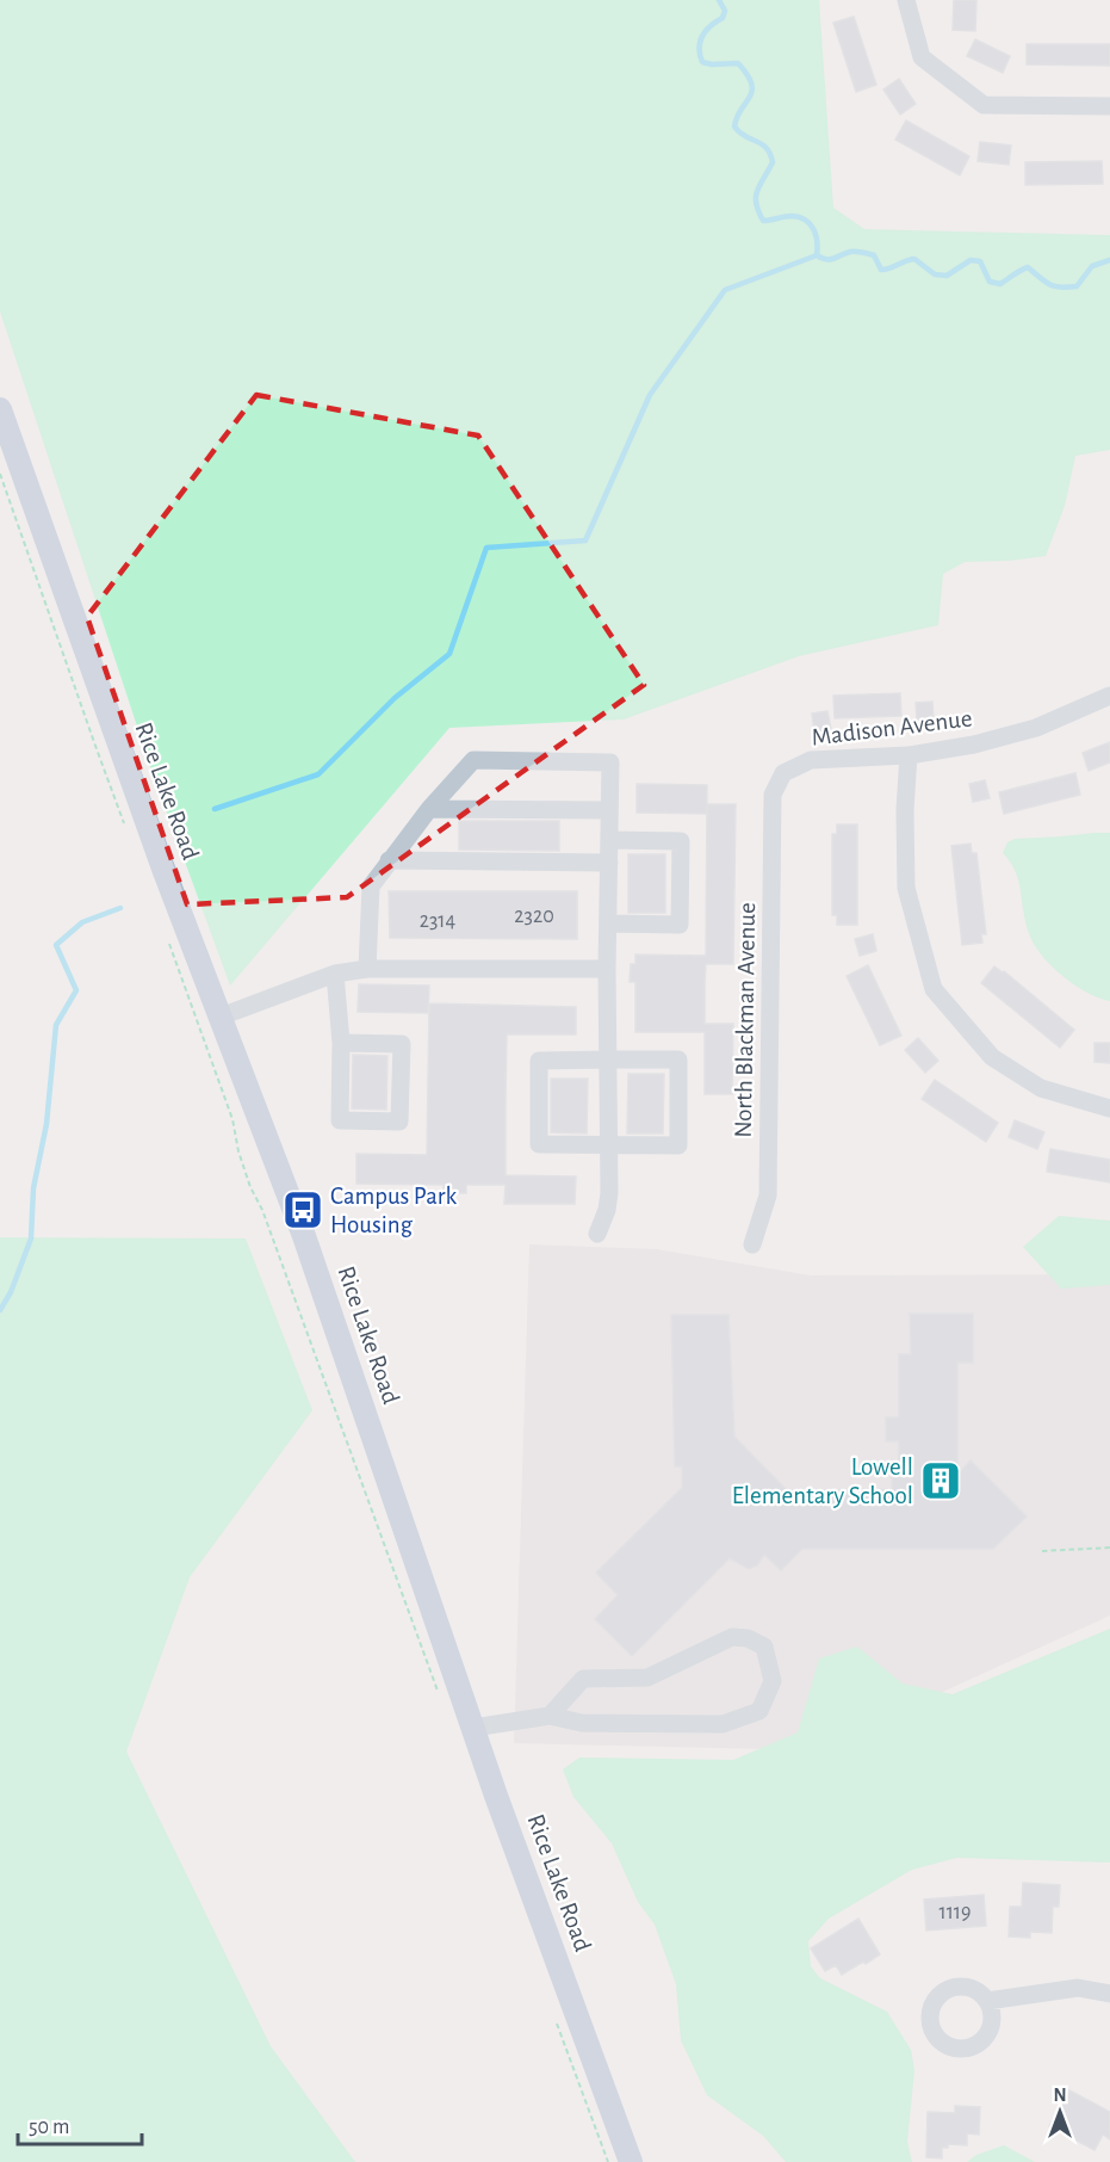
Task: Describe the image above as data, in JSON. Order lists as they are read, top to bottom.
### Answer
{
  "streets": {
    "main road": ["Rice Lake Road"],
    "street": ["Madison Avenue", "North Blackman Avenue"]
  },
  "crossings": [
    ["Madison Avenue", "North Blackman Avenue"]
  ],
  "places": {
    "bus stop": ["Campus Park Housing"],
    "building": ["Lowell Elementary School"]
  },
  "house_numbers": ["2320", "2314", "1119"],
  "scale_bar": "50 m",
  "north": "top"
}
